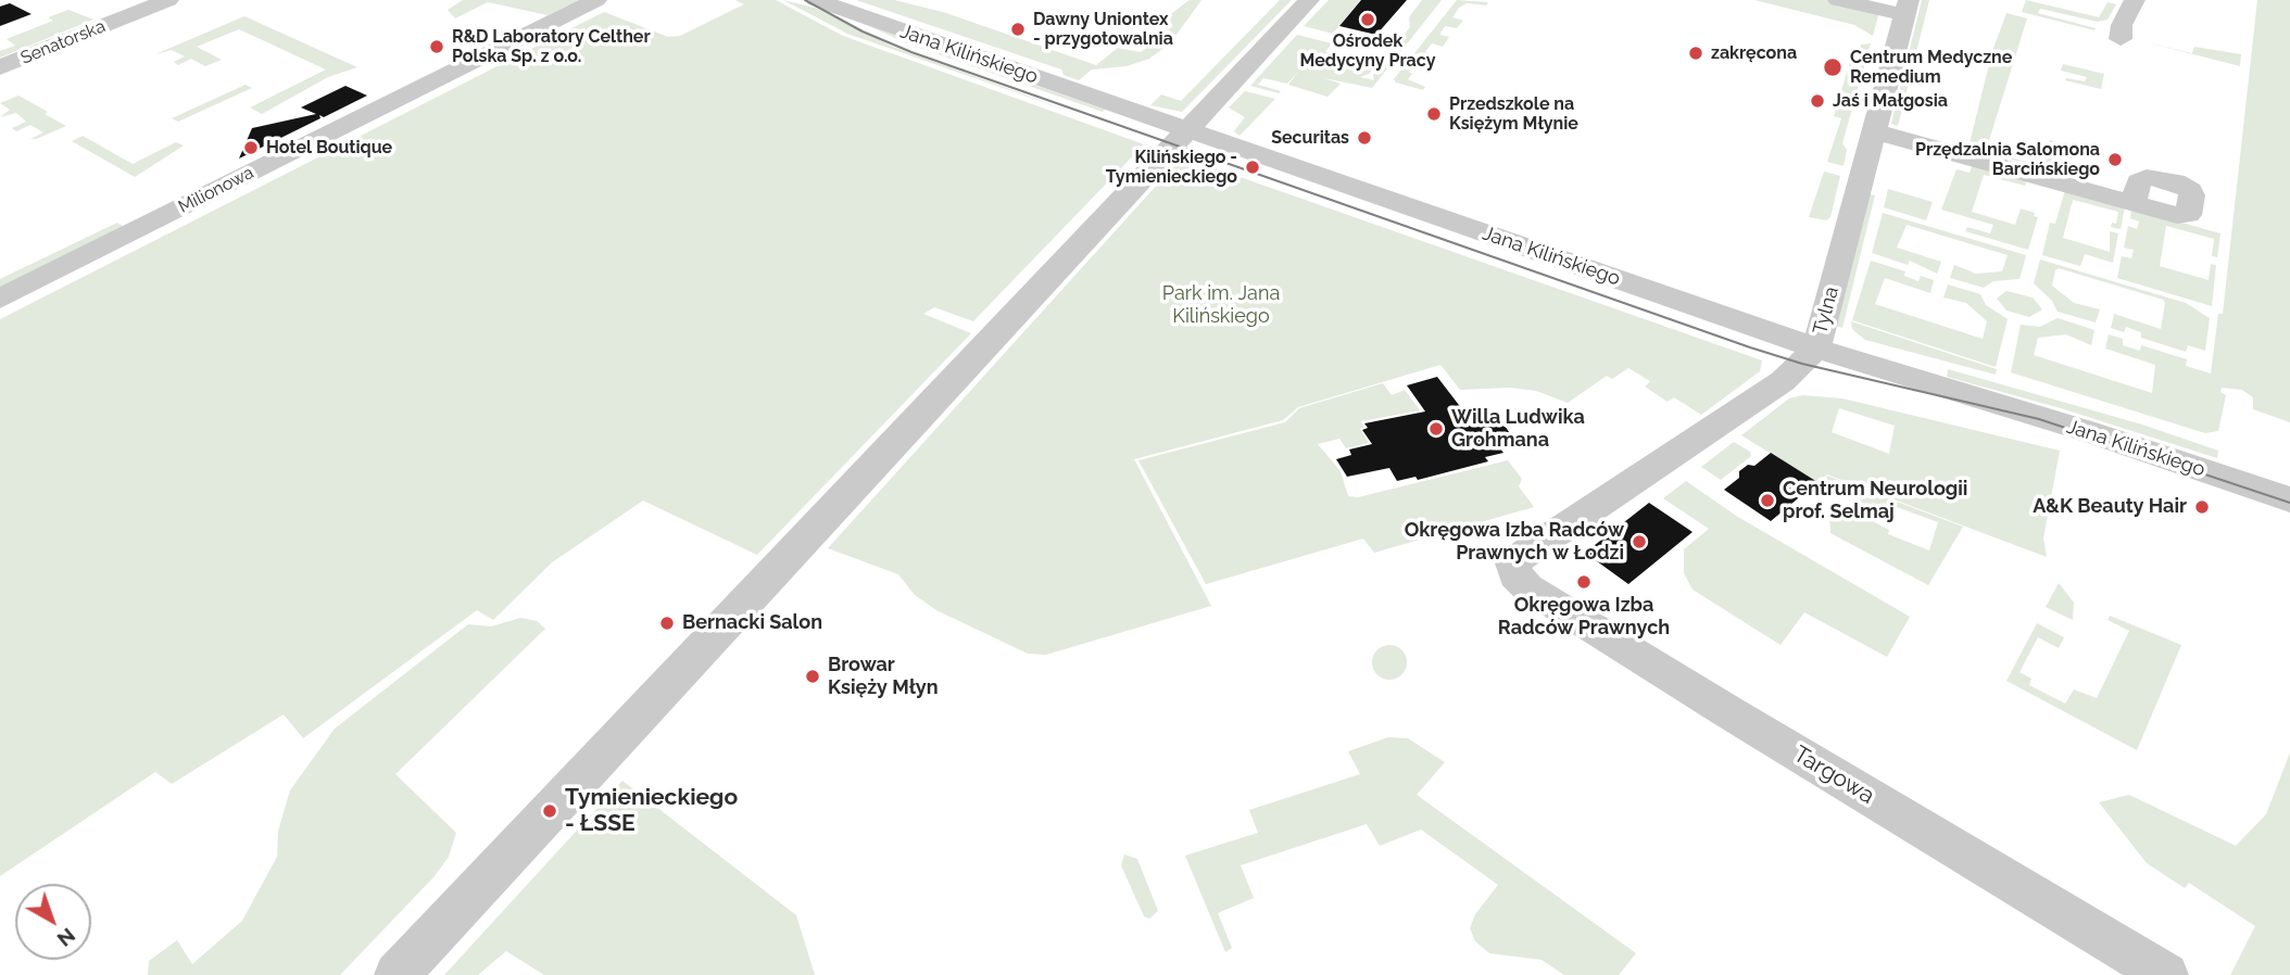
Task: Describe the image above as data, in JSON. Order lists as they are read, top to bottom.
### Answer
{
  "streets": {
    "street": [
      "Senatorska",
      "Jana Kilińskiego",
      "Milionowa",
      "Tylna",
      "Targowa"
    ]
  },
  "crossings": [
    ["Jana Kilińskiego", "Tylna"],
    ["Tylna", "Targowa"]
  ],
  "parks": ["Park im. Jana Kilińskiego"],
  "places": [
    "Ośrodek Medycyny Pracy",
    "Dawny Uniontex - przygotowalnia",
    "R&D Laboratory Celther Polska Sp. z o.o.",
    "zakręcona",
    "Centrum Medyczne Remedium",
    "Jaś i Małgosia",
    "Przedszkole na Księżym Młynie",
    "Securitas",
    "Hotel Boutique",
    "Przędzalnia Salomona Barcińskiego",
    "Kilińskiego - Tymienieckiego",
    "Willa Ludwika Grohmana",
    "Centrum Neurologii prof. Selmaj",
    "A&K Beauty Hair",
    "Okręgowa Izba Radców Prawnych w Łodzi",
    "Okręgowa Izba Radców Prawnych",
    "Bernacki Salon",
    "Browar Księży Młyn",
    "Tymienieckiego - ŁSSE"
  ],
  "north": "bottom right"
}
